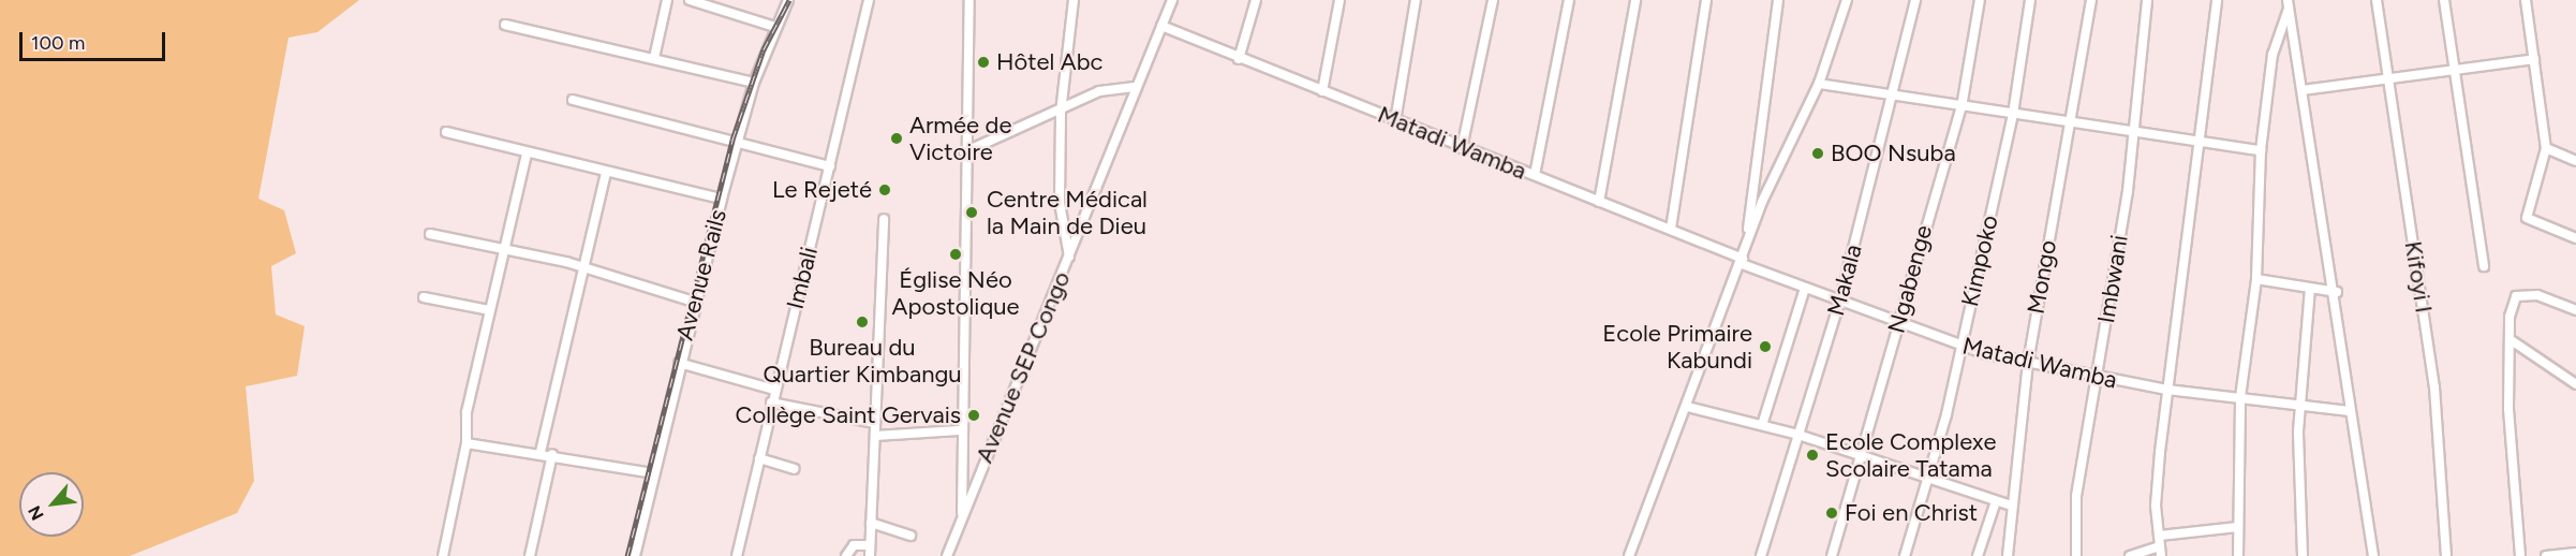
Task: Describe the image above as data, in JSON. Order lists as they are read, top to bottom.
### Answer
{
  "streets": {
    "street": [
      "Matadi Wamba",
      "Kimpoko",
      "Avenue Rails",
      "Mongo",
      "Kifoyi I",
      "Imbali",
      "Ngabenge",
      "Imbwani",
      "Makala",
      "Avenue SEP Congo"
    ]
  },
  "crossings": [
    ["Matadi Wamba", "Kimpoko"],
    ["Matadi Wamba", "Mongo"],
    ["Matadi Wamba", "Ngabenge"],
    ["Matadi Wamba", "Imbwani"],
    ["Matadi Wamba", "Makala"],
    ["Matadi Wamba", "Avenue SEP Congo"]
  ],
  "places": [
    "Hôtel Abc",
    "Armée de Victoire",
    "BOO Nsuba",
    "Le Rejeté",
    "Centre Médical la Main de Dieu",
    "Église Néo Apostolique",
    "Bureau du Quartier Kimbangu",
    "Ecole Primaire Kabundi",
    "Collège Saint Gervais",
    "Ecole Complexe Scolaire Tatama",
    "Foi en Christ"
  ],
  "scale_bar": "100 m",
  "north": "bottom left"
}
